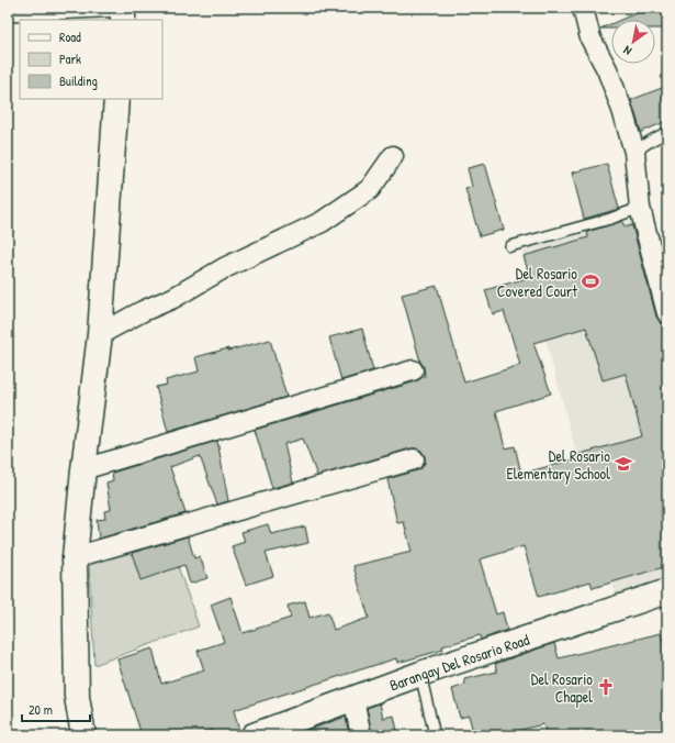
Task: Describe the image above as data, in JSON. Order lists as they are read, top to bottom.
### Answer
{
  "streets": {
    "street": ["Barangay Del Rosario Road"]
  },
  "places": {
    "sports": ["Del Rosario Covered Court"],
    "school or university": ["Del Rosario Elementary School"],
    "church": ["Del Rosario Chapel"]
  },
  "legend": ["Road", "Park", "Building"],
  "scale_bar": "20 m",
  "north": "bottom left"
}
